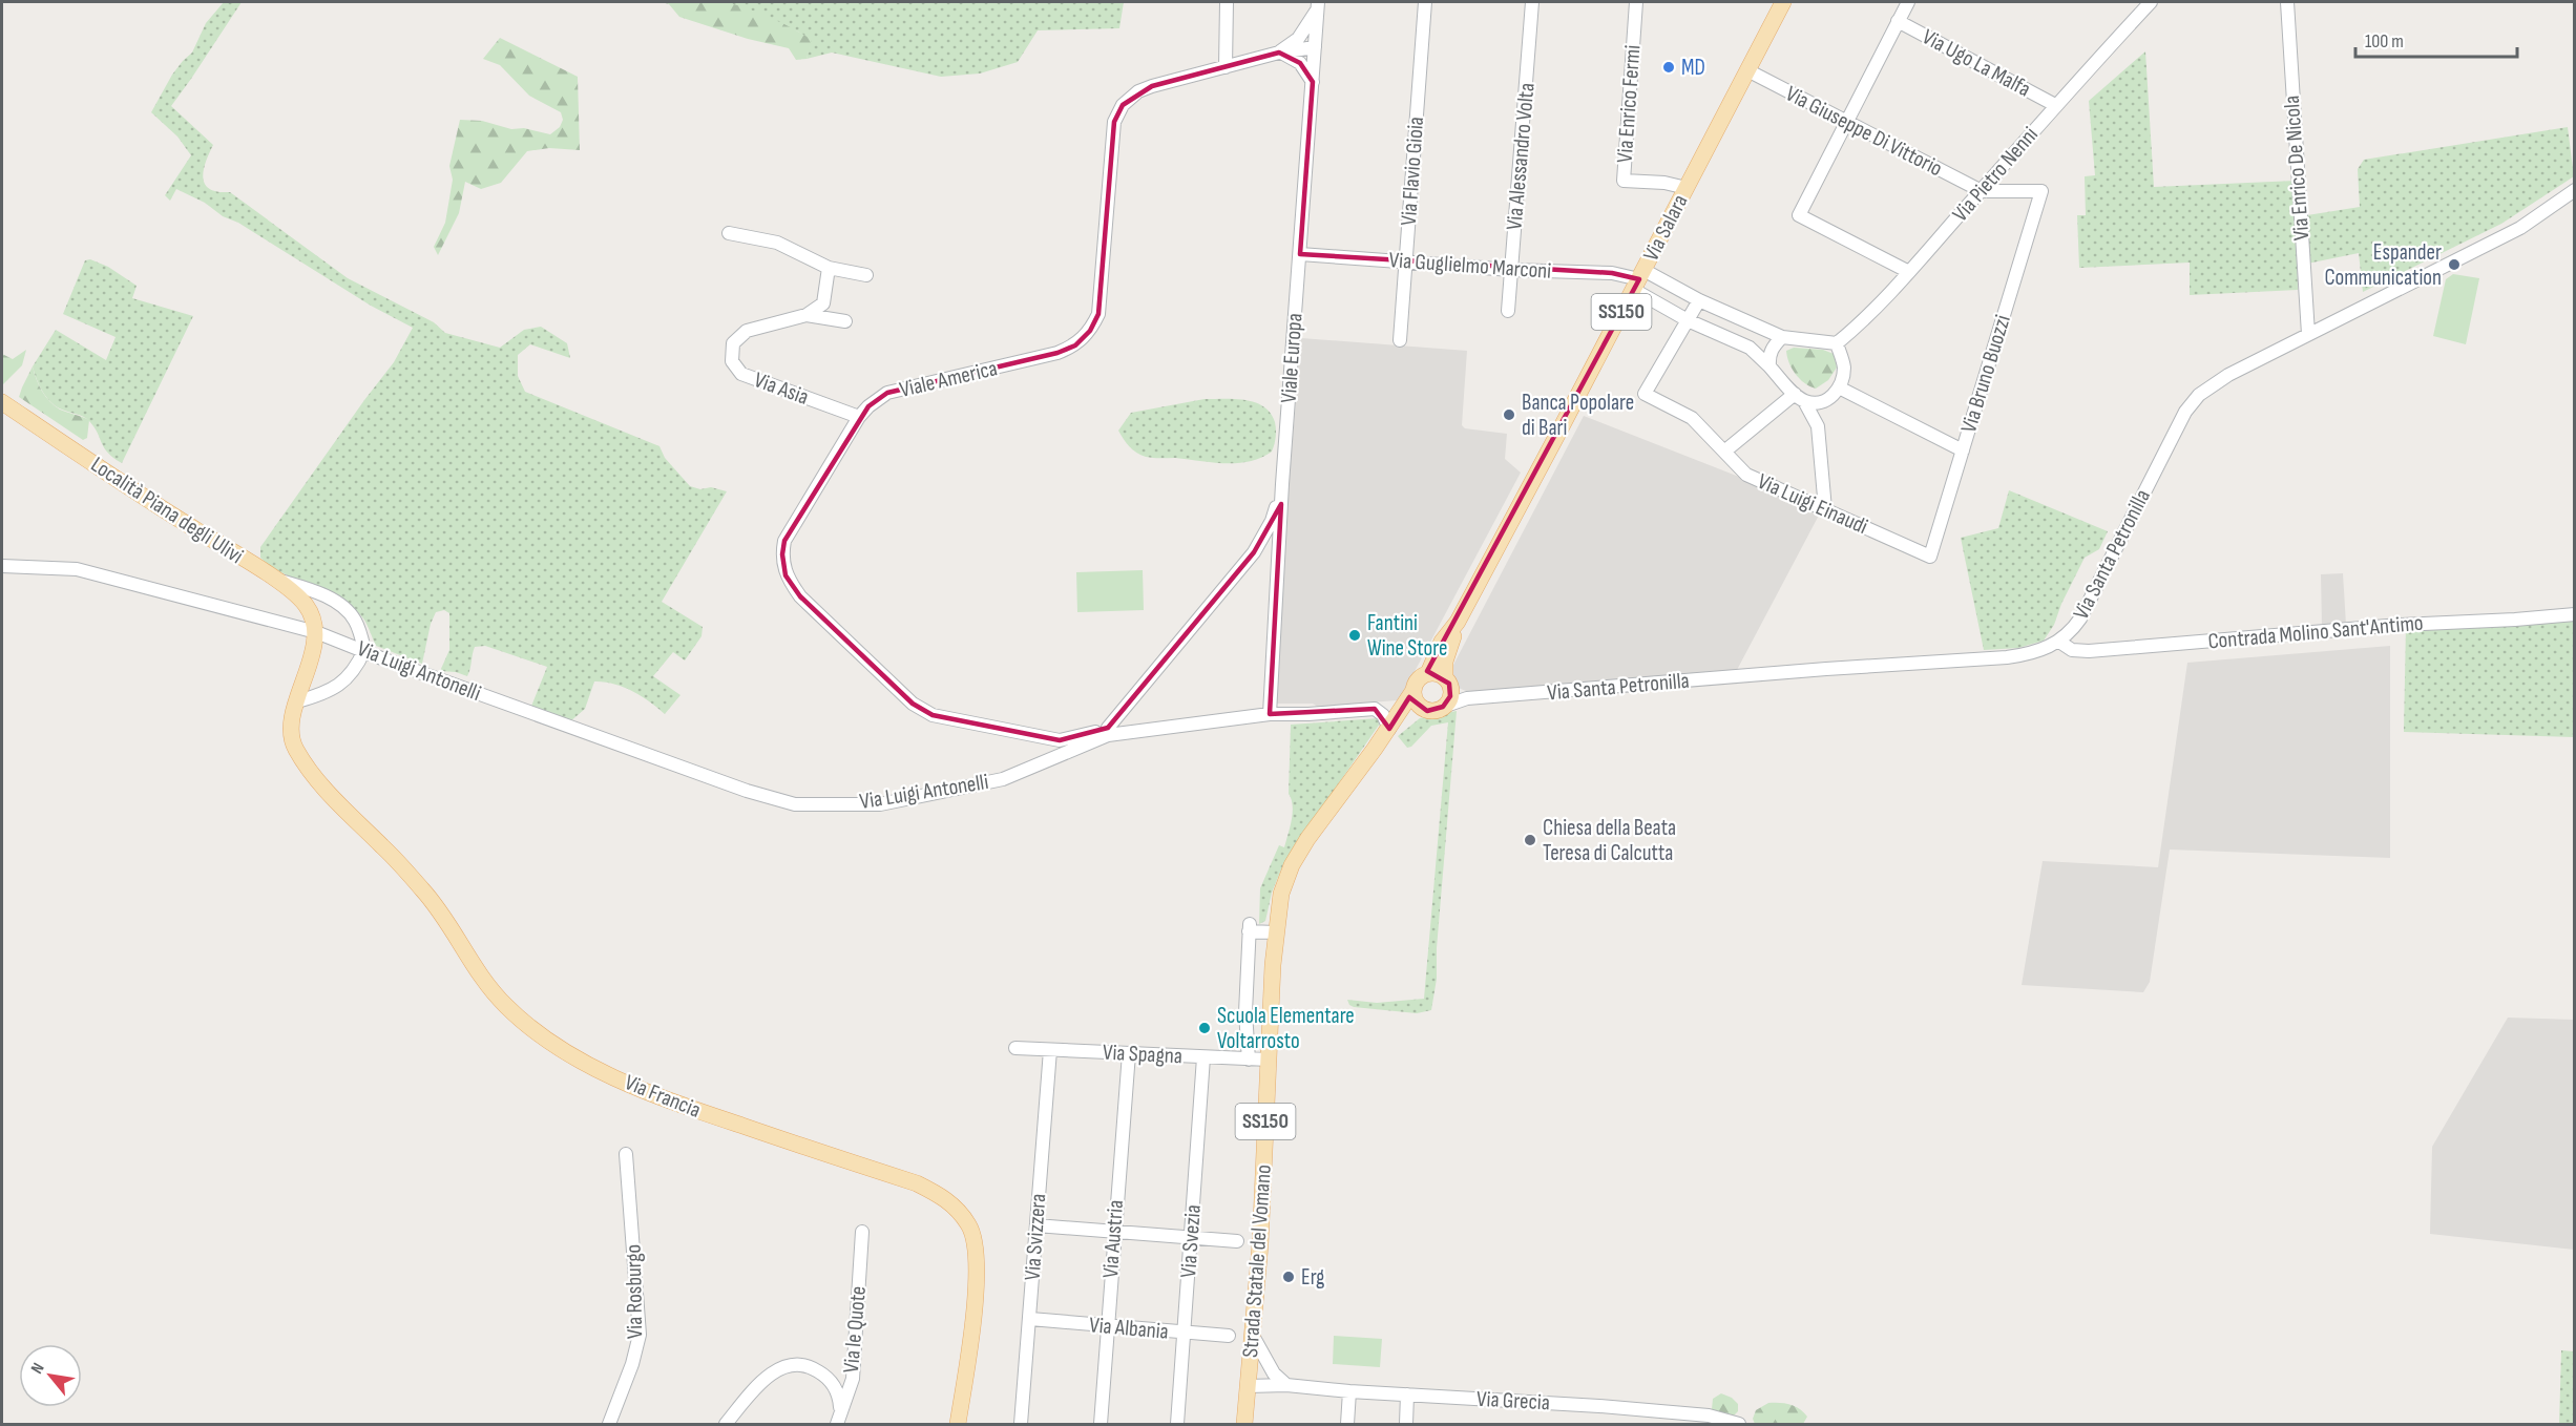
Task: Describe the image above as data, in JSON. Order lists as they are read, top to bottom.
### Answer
{
  "streets": {
    "main road": [
      "Via Salara",
      "SS150",
      "Località Piana degli Ulivi",
      "Via Francia",
      "Strada Statale del Vomano"
    ],
    "street": [
      "Via Ugo La Malfa",
      "Via Enrico Fermi",
      "Via Giuseppe Di Vittorio",
      "Via Alessandro Volta",
      "Via Enrico De Nicola",
      "Via Flavio Gioia",
      "Via Pietro Nenni",
      "Via Guglielmo Marconi",
      "Viale Europa",
      "Via Bruno Buozzi",
      "Viale America",
      "Via Asia",
      "Via Luigi Einaudi",
      "Via Santa Petronilla",
      "Contrada Molino Sant'Antimo",
      "Via Luigi Antonelli",
      "Via Spagna",
      "Via Svizzera",
      "Via Austria",
      "Via Svezia",
      "Via Rosburgo",
      "Via Albania",
      "Via le Quote",
      "Via Grecia"
    ]
  },
  "crossings": [
    ["Via Ugo La Malfa", "Via Pietro Nenni"],
    ["Via Enrico Fermi", "Via Salara"],
    ["Via Giuseppe Di Vittorio", "Via Pietro Nenni"],
    ["Via Giuseppe Di Vittorio", "Via Salara"],
    ["Via Giuseppe Di Vittorio", "Via Bruno Buozzi"],
    ["Via Alessandro Volta", "Via Guglielmo Marconi"],
    ["Via Enrico De Nicola", "Via Santa Petronilla"],
    ["Via Flavio Gioia", "Via Guglielmo Marconi"],
    ["Via Pietro Nenni", "Via Bruno Buozzi"],
    ["Via Salara", "Via Guglielmo Marconi"],
    ["Via Salara", "Via Santa Petronilla"],
    ["Via Salara", "Strada Statale del Vomano"],
    ["Via Guglielmo Marconi", "Viale Europa"],
    ["Viale Europa", "Viale America"],
    ["Viale Europa", "Via Luigi Antonelli"],
    ["Via Bruno Buozzi", "Via Luigi Einaudi"],
    ["Viale America", "Via Asia"],
    ["Viale America", "Via Luigi Antonelli"],
    ["Località Piana degli Ulivi", "Via Luigi Antonelli"],
    ["Via Santa Petronilla", "Contrada Molino Sant'Antimo"],
    ["Via Santa Petronilla", "Strada Statale del Vomano"],
    ["Via Luigi Antonelli", "Strada Statale del Vomano"],
    ["Via Spagna", "Via Svizzera"],
    ["Via Spagna", "Via Austria"],
    ["Via Spagna", "Via Svezia"],
    ["Via Spagna", "Strada Statale del Vomano"],
    ["Via Svizzera", "Via Albania"],
    ["Via Austria", "Via Albania"],
    ["Via Svezia", "Via Albania"],
    ["Strada Statale del Vomano", "Via Grecia"]
  ],
  "places": [
    "MD",
    "Espander Communication",
    "Banca Popolare di Bari",
    "Fantini Wine Store",
    "Chiesa della Beata Teresa di Calcutta",
    "Scuola Elementare Voltarrosto",
    "Erg"
  ],
  "scale_bar": "100 m",
  "north": "top left"
}
